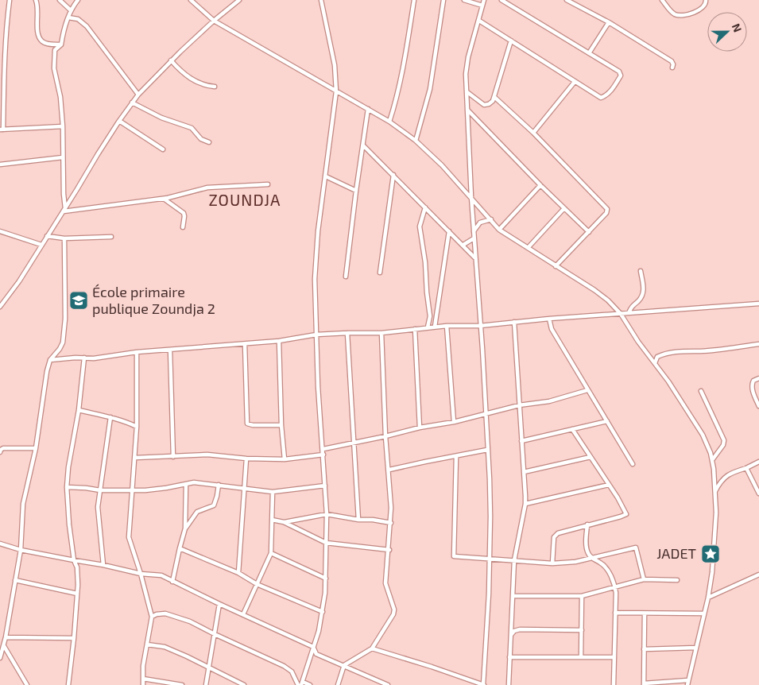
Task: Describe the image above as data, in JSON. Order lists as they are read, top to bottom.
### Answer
{
  "districts": ["ZOUNDJA"],
  "places": {
    "school or university": ["École primaire publique Zoundja 2"],
    "place": ["JADET"]
  },
  "north": "right"
}
